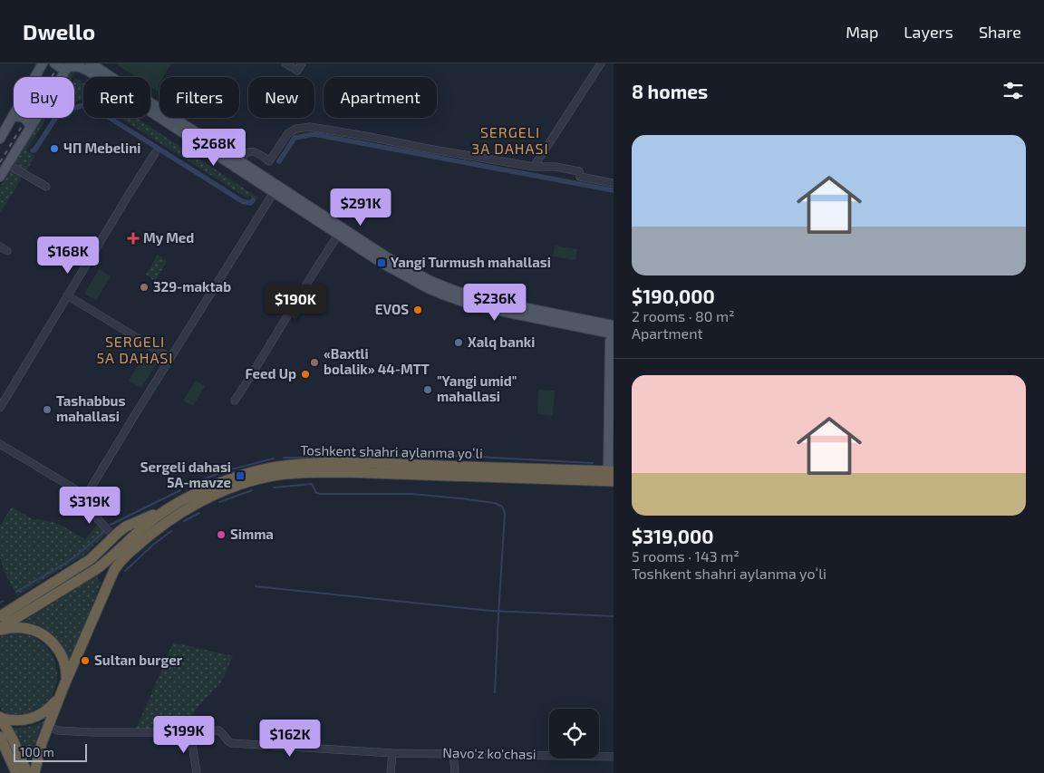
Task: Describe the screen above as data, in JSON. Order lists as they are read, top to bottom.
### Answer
{
  "streets": {
    "highway": ["Toshkent shahri aylanma yoʻli"],
    "street": ["Navo'z ko'chasi"]
  },
  "districts": ["SERGELI 3A DAHASI", "SERGELI 5A DAHASI"],
  "places": {
    "other": [
      "ЧП Mebelini",
      "329-maktab",
      "EVOS",
      "Xalq banki",
      "«Baxtli bolalik» 44-MTT",
      "Feed Up",
      "\"Yangi umid\" mahallasi",
      "Tashabbus mahallasi",
      "Simma",
      "Sultan burger"
    ],
    "health": ["My Med"],
    "transit": ["Yangi Turmush mahallasi", "Sergeli dahasi 5A-mavze"]
  },
  "scale_bar": "100 m",
  "page": {
    "header": "Dwello",
    "nav": ["Map", "Layers", "Share"],
    "heading": "8 homes",
    "chip": [
      "Buy",
      "Rent",
      "Filters",
      "New",
      "Apartment"
    ],
    "list": [
      {
        "name": "$190,000",
        "note": "2 rooms · 80 m² · Apartment"
      },
      {
        "name": "$319,000",
        "note": "5 rooms · 143 m² · Toshkent shahri aylanma yoʻli"
      }
    ],
    "price": [
      "$268K",
      "$291K",
      "$168K",
      "$236K",
      "$190K",
      "$319K",
      "$199K",
      "$162K"
    ],
    "scale": "100 m"
  }
}
